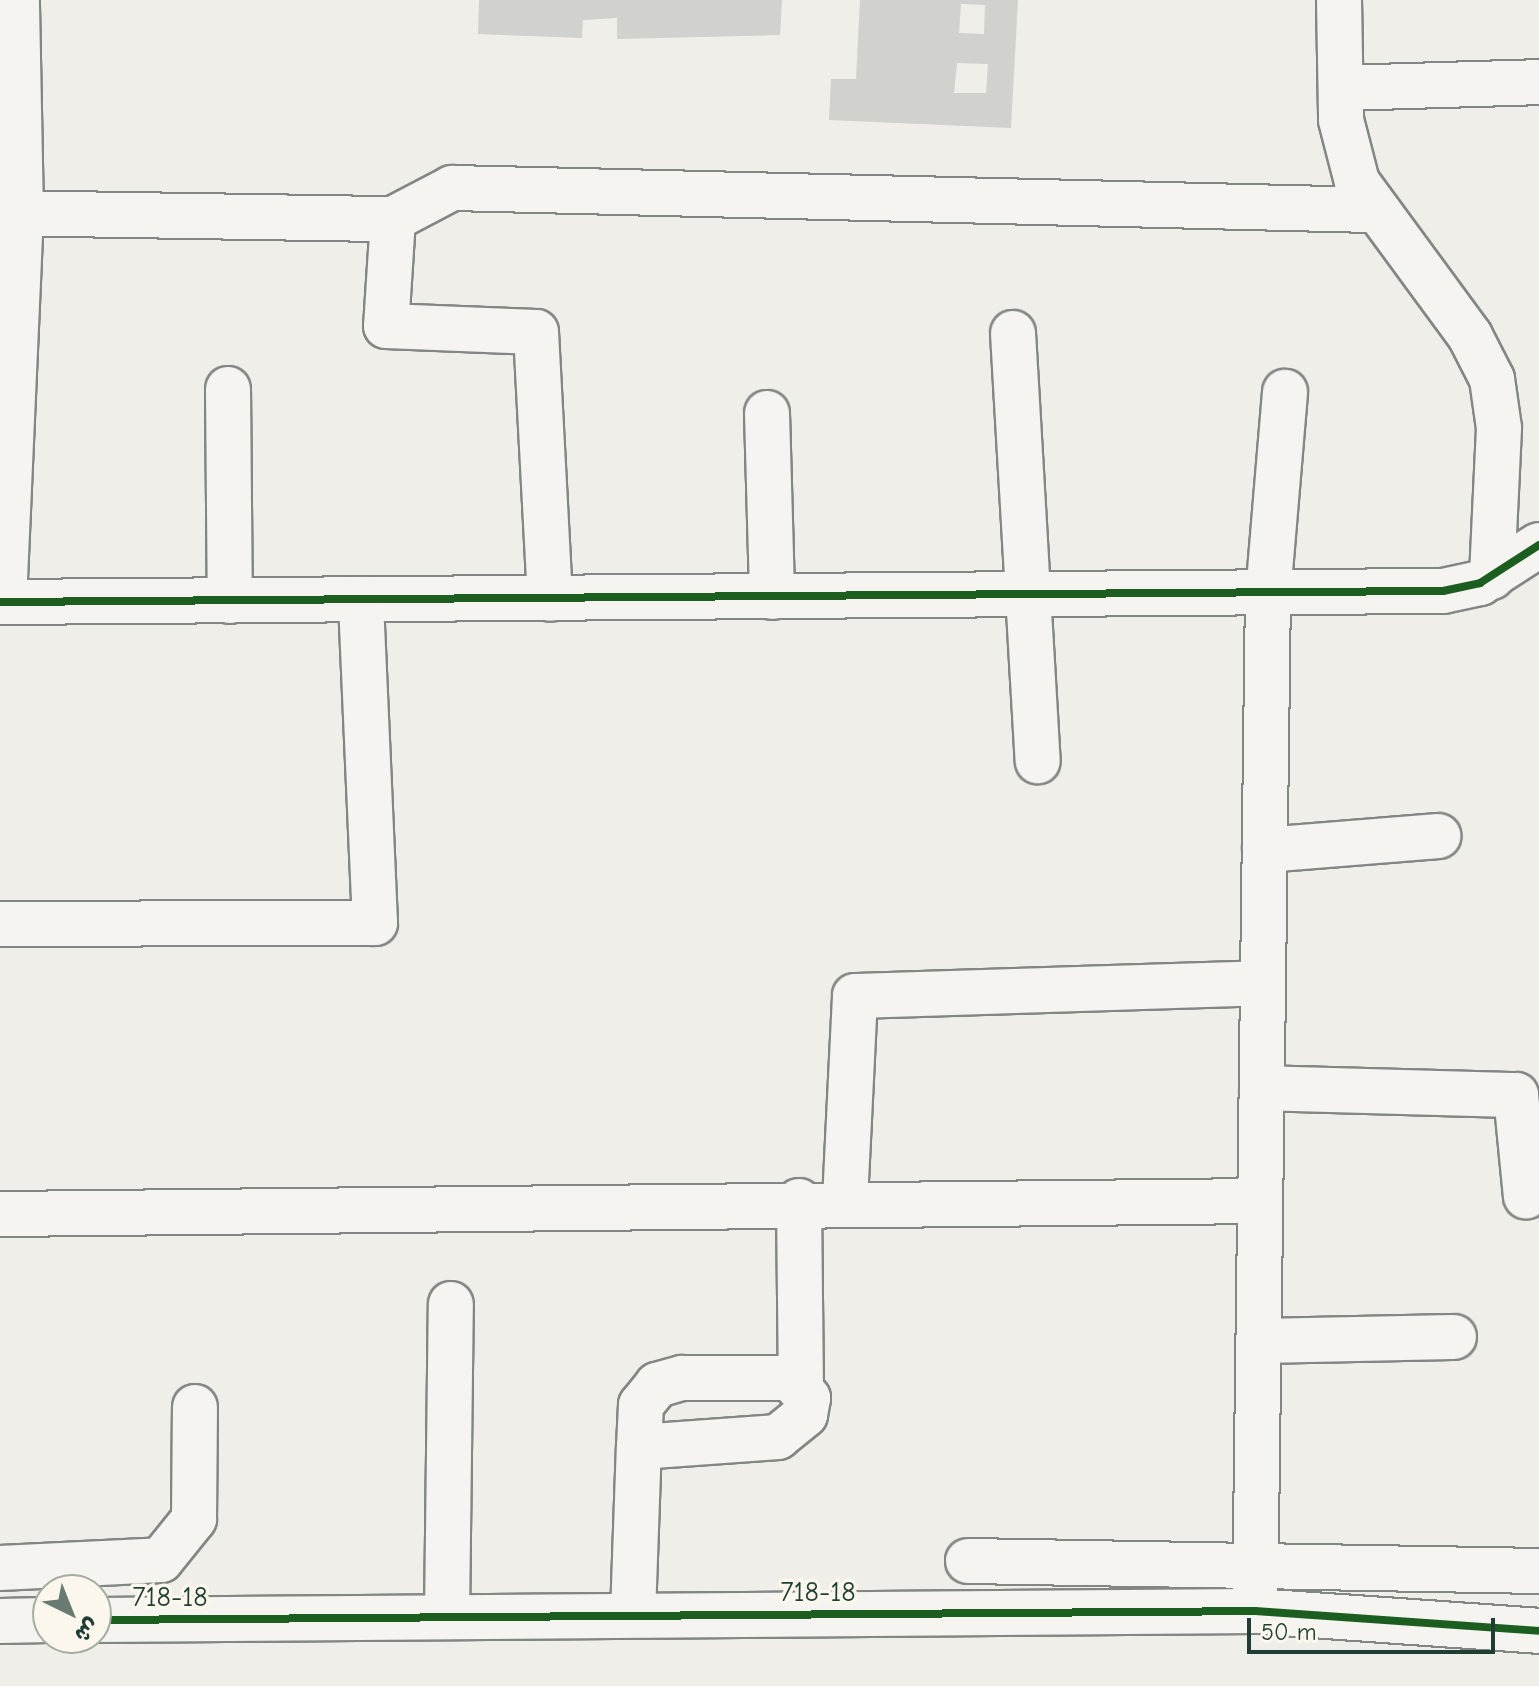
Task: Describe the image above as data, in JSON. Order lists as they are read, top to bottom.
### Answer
{
  "streets": {
    "street": ["718-18"]
  },
  "scale_bar": "50 m",
  "north": "bottom right"
}
